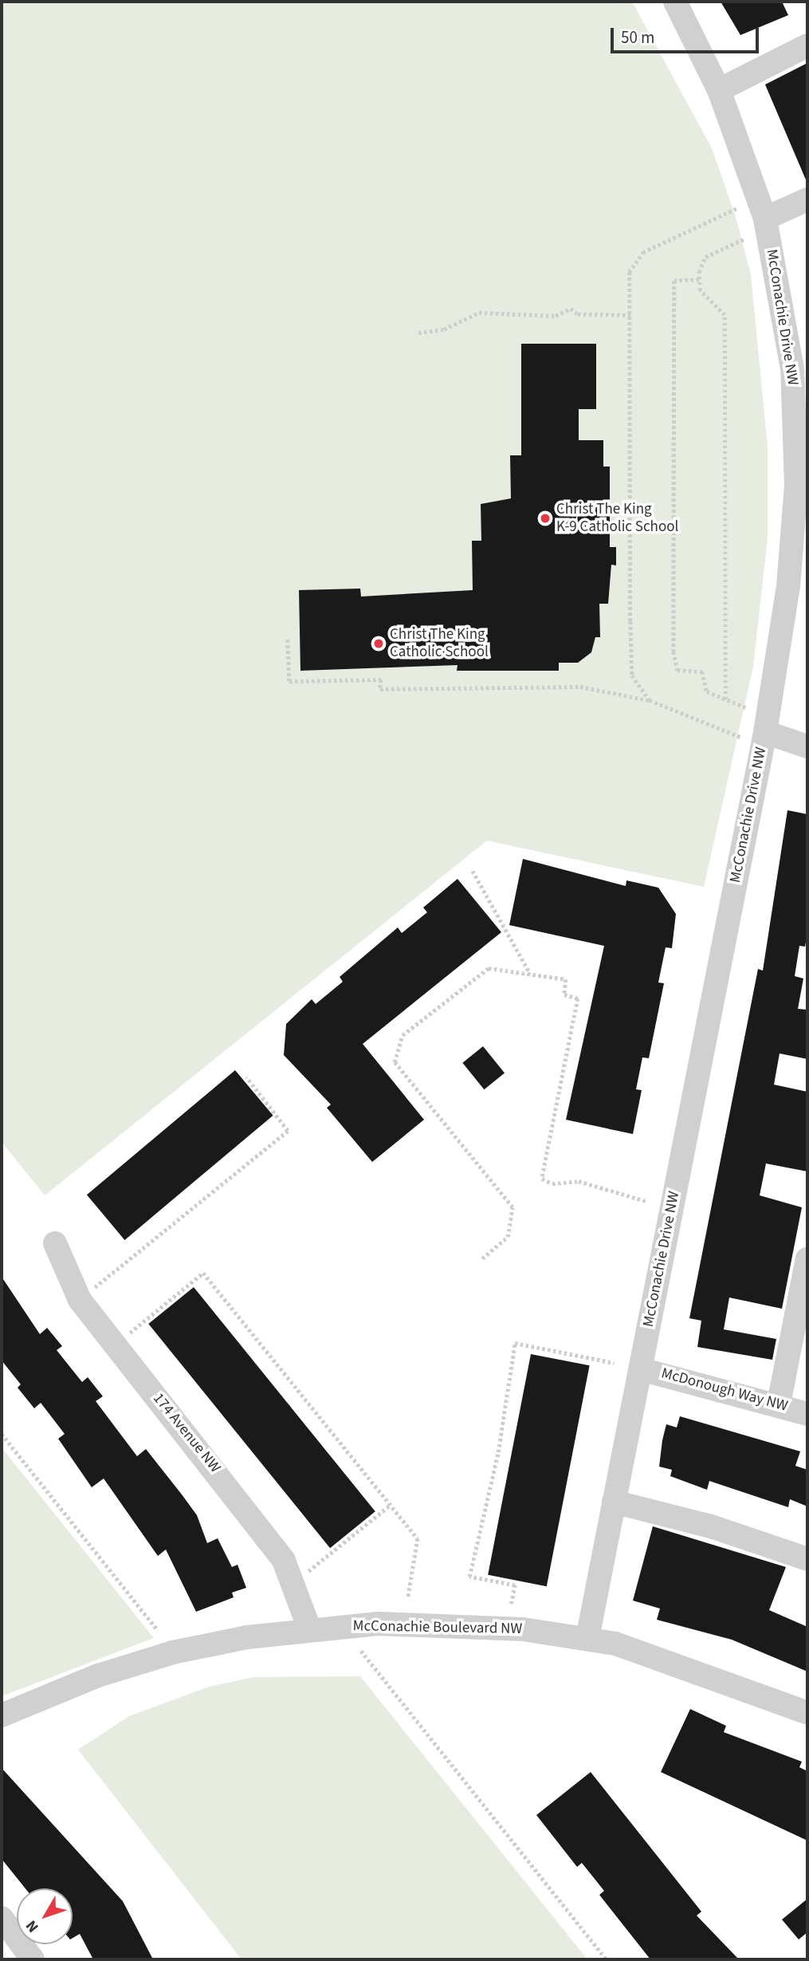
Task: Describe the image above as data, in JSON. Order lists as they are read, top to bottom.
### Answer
{
  "streets": {
    "street": [
      "McConachie Drive NW",
      "McDonough Way NW",
      "174 Avenue NW",
      "McConachie Boulevard NW"
    ]
  },
  "crossings": [
    ["McConachie Drive NW", "McDonough Way NW"],
    ["McConachie Drive NW", "McConachie Boulevard NW"],
    ["174 Avenue NW", "McConachie Boulevard NW"]
  ],
  "places": ["Christ The King K-9 Catholic School", "Christ The King Catholic School"],
  "scale_bar": "50 m",
  "north": "bottom left"
}
